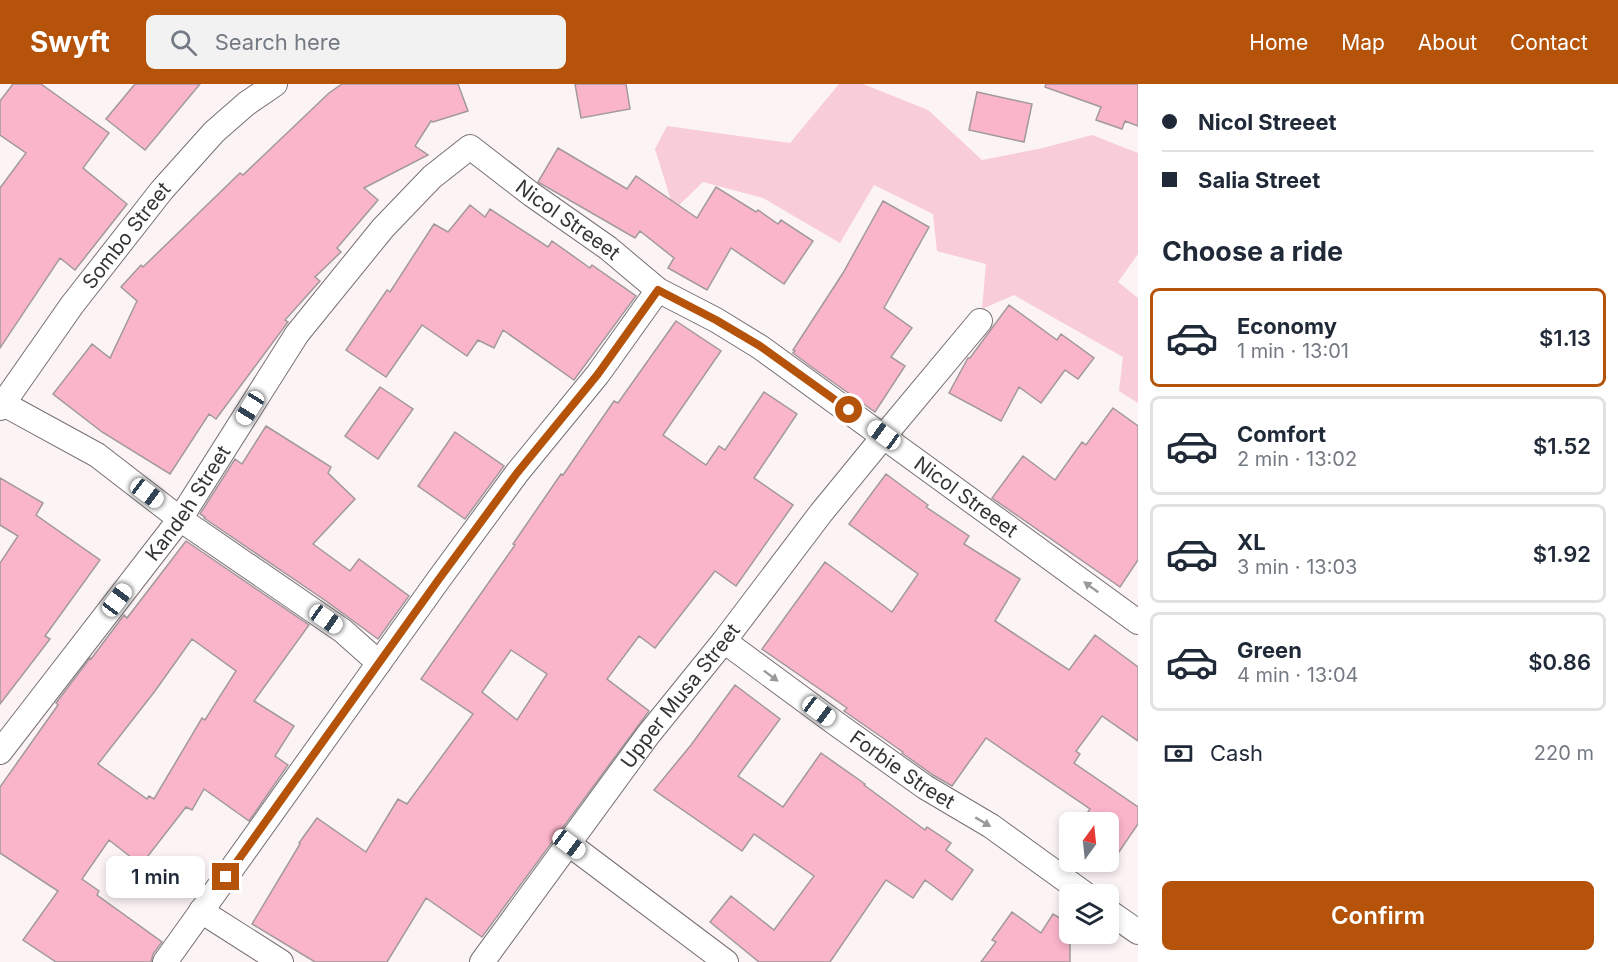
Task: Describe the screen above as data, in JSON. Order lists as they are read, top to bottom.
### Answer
{
  "streets": {
    "street": [
      "Nicol Streeet",
      "Sombo Street",
      "Kandeh Street",
      "Upper Musa Street",
      "Forbie Street"
    ]
  },
  "crossings": [
    ["Nicol Streeet", "Kandeh Street"],
    ["Nicol Streeet", "Upper Musa Street"],
    ["Upper Musa Street", "Forbie Street"]
  ],
  "one_way": ["Nicol Streeet", "Forbie Street"],
  "north": "top",
  "page": {
    "header": "Swyft",
    "search": "Search here",
    "nav": [
      "Home",
      "Map",
      "About",
      "Contact"
    ],
    "banner": ["Nicol Streeet", "Salia Street"],
    "heading": "Choose a ride",
    "list": [
      {
        "name": "Economy",
        "note": "1 min · 13:01",
        "value": "$1.13"
      },
      {
        "name": "Comfort",
        "note": "2 min · 13:02",
        "value": "$1.52"
      },
      {
        "name": "XL",
        "note": "3 min · 13:03",
        "value": "$1.92"
      },
      {
        "name": "Green",
        "note": "4 min · 13:04",
        "value": "$0.86"
      }
    ],
    "pay": ["Cash", "220 m"],
    "bubble": "1 min",
    "buttons": "Confirm"
  }
}
